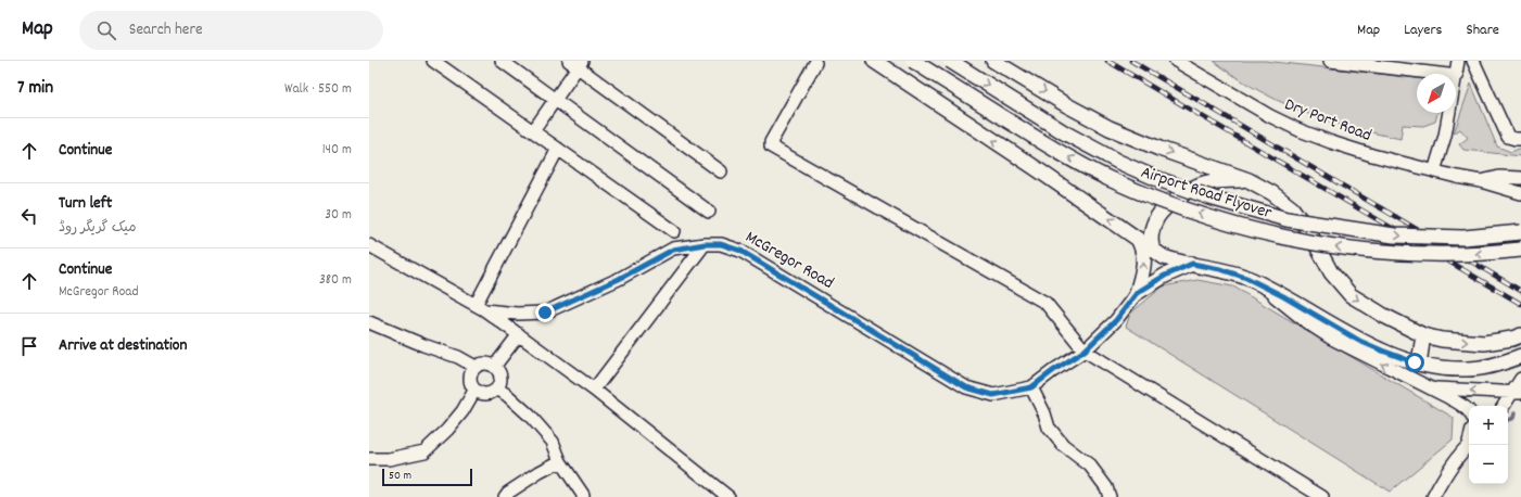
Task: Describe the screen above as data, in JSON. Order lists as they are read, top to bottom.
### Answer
{
  "streets": {
    "main road": ["Airport Road Flyover"],
    "street": ["Dry Port Road", "McGregor Road"]
  },
  "scale_bar": "50 m",
  "north": "bottom left",
  "page": {
    "header": "Map",
    "search": "Search here",
    "nav": ["Map", "Layers", "Share"],
    "heading": ["7 min", "Walk · 550 m"],
    "list": [
      ["Continue", "140 m"],
      ["Turn left", "میک گریگر روڈ", "30 m"],
      ["Continue", "McGregor Road", "380 m"],
      "Arrive at destination"
    ],
    "map_buttons": ["+", "−"],
    "scale": "50 m"
  }
}
